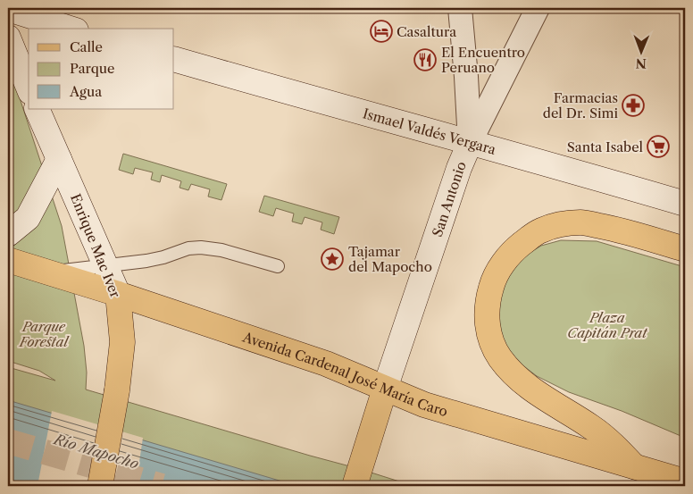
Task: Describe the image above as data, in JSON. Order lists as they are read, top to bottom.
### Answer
{
  "streets": {
    "main road": [
      "Ismael Valdés Vergara",
      "San Antonio",
      "Enrique Mac Iver",
      "Avenida Cardenal José María Caro"
    ]
  },
  "crossings": [
    ["Ismael Valdés Vergara", "San Antonio"],
    ["San Antonio", "Avenida Cardenal José María Caro"],
    ["Enrique Mac Iver", "Avenida Cardenal José María Caro"]
  ],
  "water": ["Río Mapocho"],
  "parks": ["Plaza Capitán Prat", "Parque Forestal"],
  "places": {
    "hotel": ["Casaltura"],
    "restaurant": ["El Encuentro Peruano"],
    "pharmacy": ["Farmacias del Dr. Simi"],
    "supermarket": ["Santa Isabel"],
    "place": ["Tajamar del Mapocho"]
  },
  "legend": ["Calle", "Parque", "Agua"],
  "north": "bottom"
}
